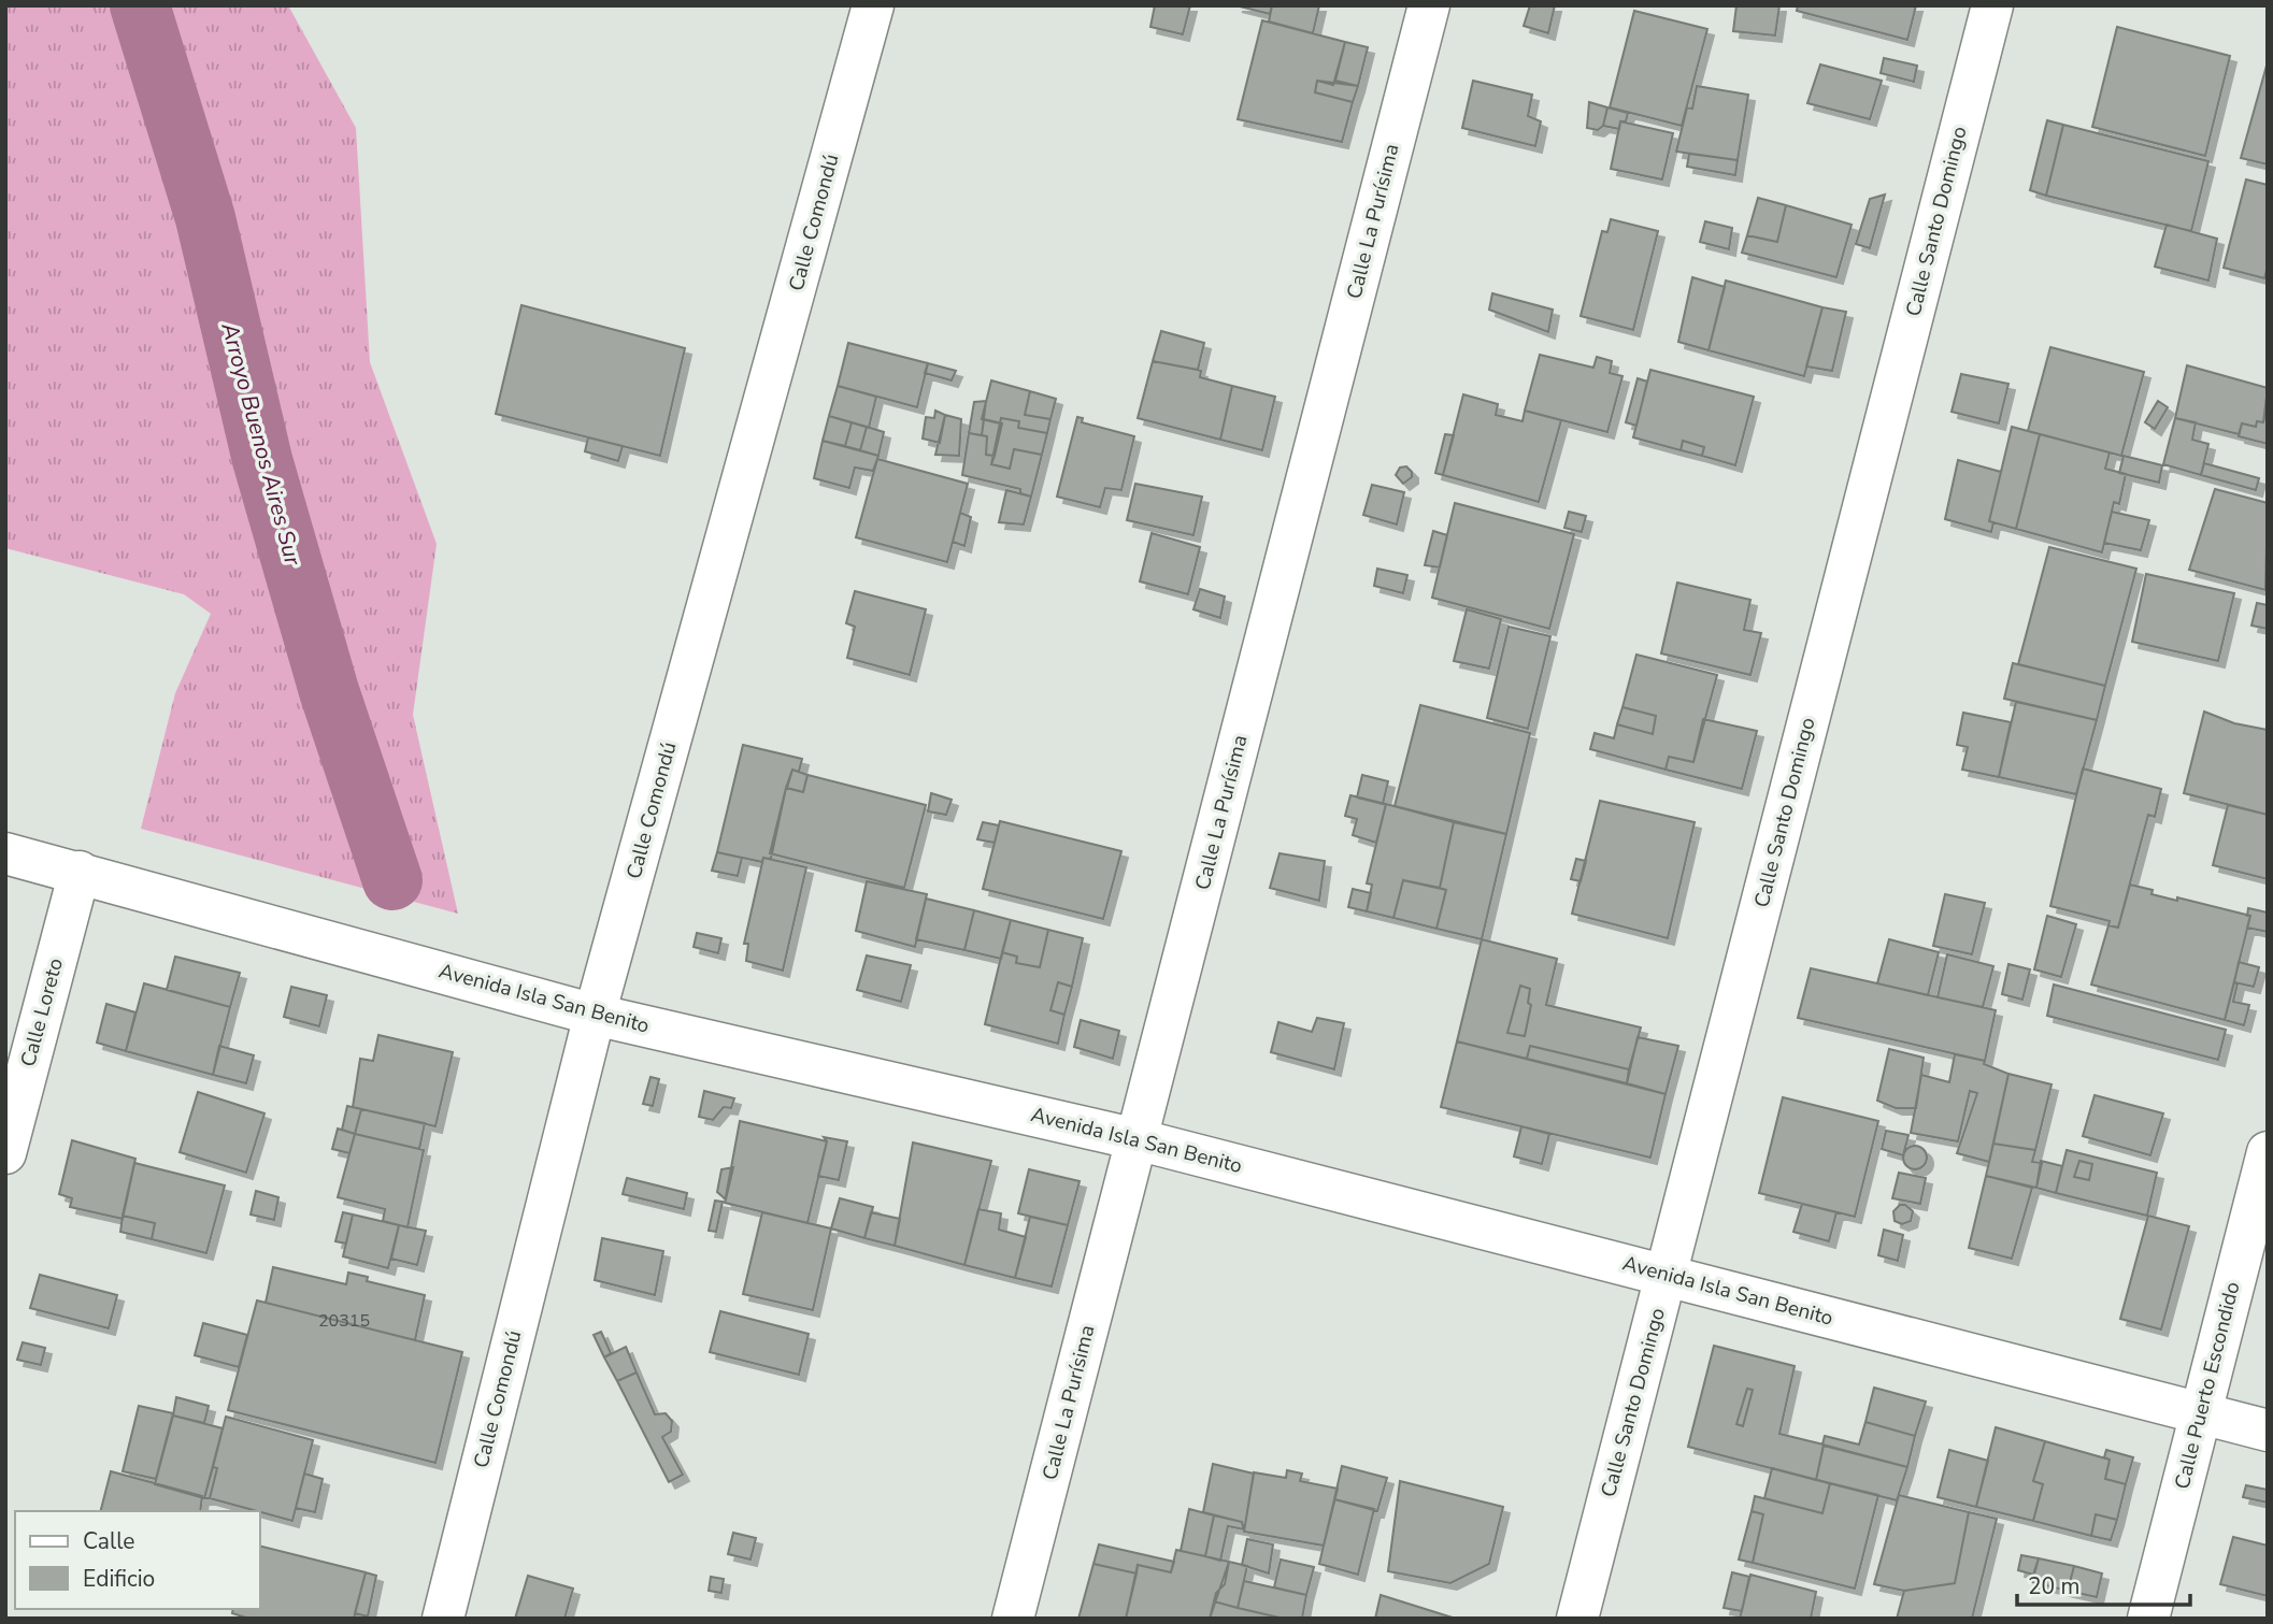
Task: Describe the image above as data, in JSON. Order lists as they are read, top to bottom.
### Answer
{
  "streets": {
    "street": [
      "Calle La Purísima",
      "Calle Santo Domingo",
      "Calle Comondú",
      "Avenida Isla San Benito",
      "Calle Loreto",
      "Calle Puerto Escondido"
    ]
  },
  "crossings": [
    ["Calle La Purísima", "Avenida Isla San Benito"],
    ["Calle Santo Domingo", "Avenida Isla San Benito"],
    ["Calle Comondú", "Avenida Isla San Benito"],
    ["Avenida Isla San Benito", "Calle Loreto"],
    ["Avenida Isla San Benito", "Calle Puerto Escondido"]
  ],
  "water": ["Arroyo Buenos Aires Sur"],
  "house_numbers": ["20315"],
  "legend": ["Calle", "Edificio"],
  "scale_bar": "20 m"
}
